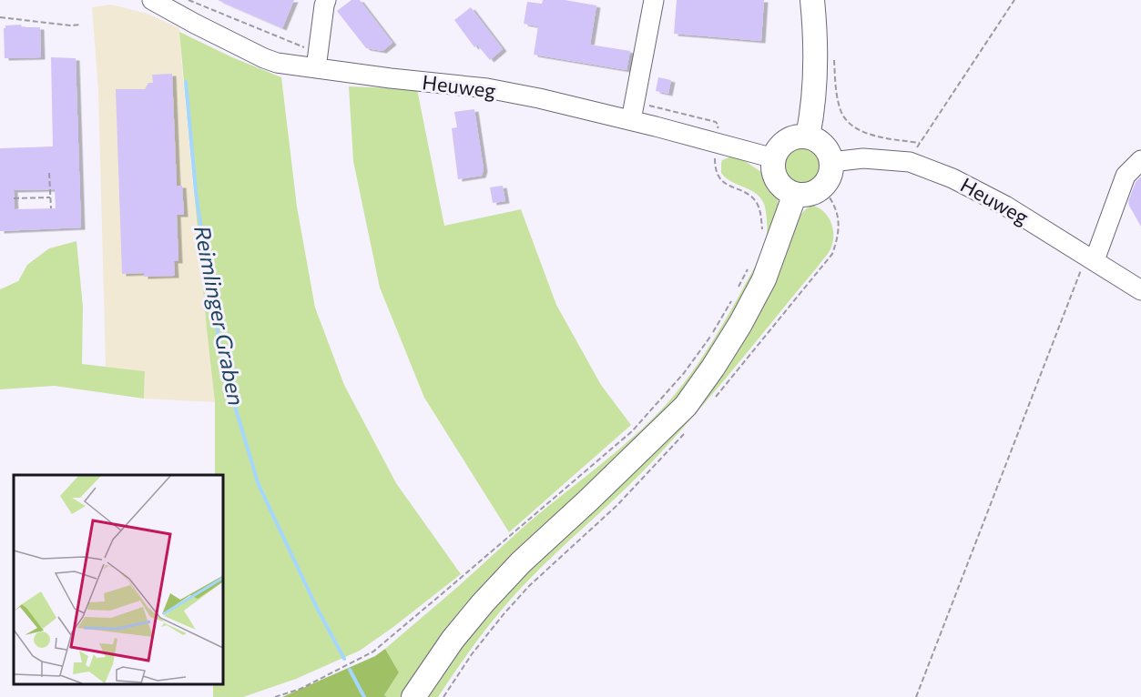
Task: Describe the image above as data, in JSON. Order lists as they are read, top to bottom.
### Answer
{
  "streets": {
    "street": ["Heuweg"]
  },
  "water": ["Reimlinger Graben"]
}
